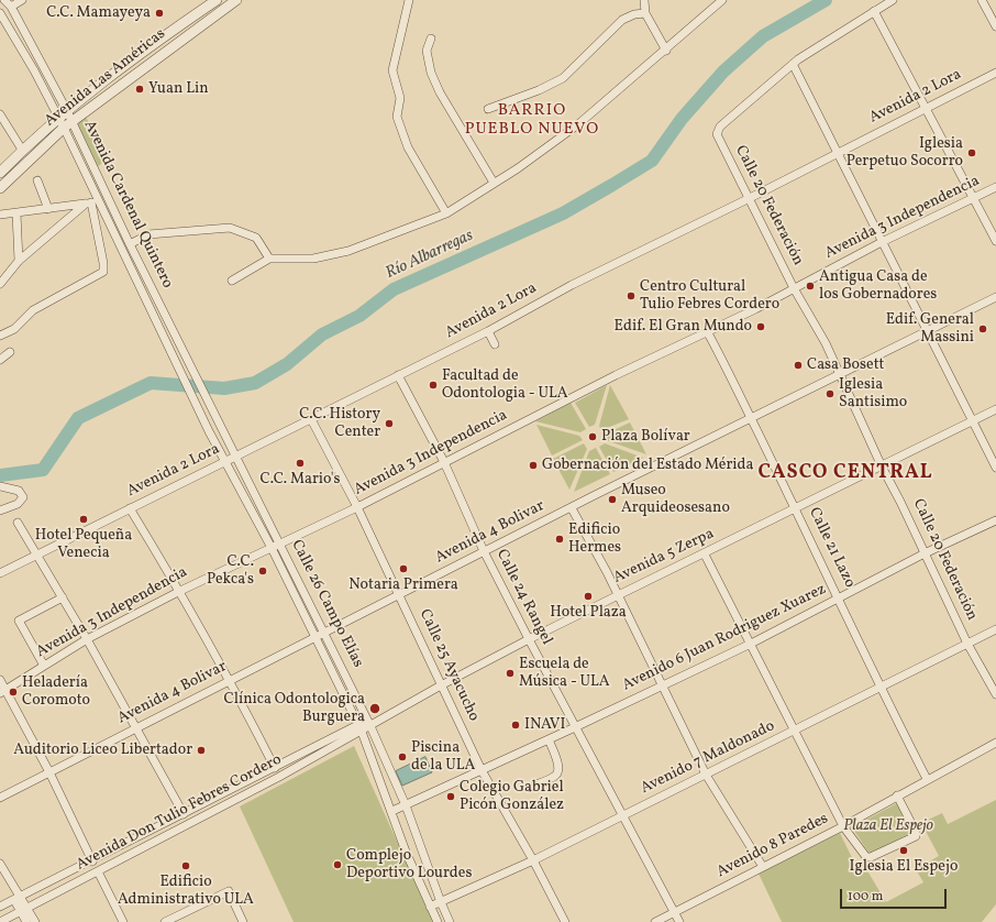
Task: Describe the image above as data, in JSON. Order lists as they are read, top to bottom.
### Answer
{
  "streets": {
    "street": [
      "Avenida Las Américas",
      "Avenida 2 Lora",
      "Avenida Cardenal Quintero",
      "Calle 20 Federación",
      "Avenida 3 Independencia",
      "Avenida 4 Bolivar",
      "Calle 21 Lazo",
      "Avenida 5 Zerpa",
      "Calle 24 Rangel",
      "Calle 26 Campo Elías",
      "Avenido 6 Juan Rodriguez Xuarez",
      "Calle 25 Ayacucho",
      "Avenido 7 Maldonado",
      "Avenida Don Tulio Febres Cordero",
      "Avenido 8 Paredes"
    ]
  },
  "crossings": [
    ["Avenida Las Américas", "Avenida Cardenal Quintero"],
    ["Avenida 2 Lora", "Calle 20 Federación"],
    ["Avenida 2 Lora", "Calle 24 Rangel"],
    ["Avenida 2 Lora", "Calle 26 Campo Elías"],
    ["Avenida 2 Lora", "Calle 25 Ayacucho"],
    ["Avenida Cardenal Quintero", "Calle 26 Campo Elías"],
    ["Calle 20 Federación", "Avenida 3 Independencia"],
    ["Calle 20 Federación", "Avenida 4 Bolivar"],
    ["Calle 20 Federación", "Avenida 5 Zerpa"],
    ["Calle 20 Federación", "Avenido 6 Juan Rodriguez Xuarez"],
    ["Calle 20 Federación", "Avenido 7 Maldonado"],
    ["Avenida 3 Independencia", "Calle 21 Lazo"],
    ["Avenida 3 Independencia", "Calle 24 Rangel"],
    ["Avenida 3 Independencia", "Calle 26 Campo Elías"],
    ["Avenida 3 Independencia", "Calle 25 Ayacucho"],
    ["Avenida 4 Bolivar", "Calle 21 Lazo"],
    ["Avenida 4 Bolivar", "Calle 24 Rangel"],
    ["Avenida 4 Bolivar", "Calle 26 Campo Elías"],
    ["Avenida 4 Bolivar", "Calle 25 Ayacucho"],
    ["Calle 21 Lazo", "Avenida 5 Zerpa"],
    ["Calle 21 Lazo", "Avenido 6 Juan Rodriguez Xuarez"],
    ["Calle 21 Lazo", "Avenido 7 Maldonado"],
    ["Calle 21 Lazo", "Avenido 8 Paredes"],
    ["Avenida 5 Zerpa", "Calle 24 Rangel"],
    ["Avenida 5 Zerpa", "Calle 26 Campo Elías"],
    ["Avenida 5 Zerpa", "Calle 25 Ayacucho"],
    ["Avenida 5 Zerpa", "Avenida Don Tulio Febres Cordero"],
    ["Calle 24 Rangel", "Avenido 6 Juan Rodriguez Xuarez"],
    ["Calle 24 Rangel", "Avenido 7 Maldonado"],
    ["Calle 24 Rangel", "Avenido 8 Paredes"],
    ["Calle 26 Campo Elías", "Avenido 6 Juan Rodriguez Xuarez"],
    ["Calle 26 Campo Elías", "Avenido 7 Maldonado"],
    ["Calle 26 Campo Elías", "Avenida Don Tulio Febres Cordero"],
    ["Avenido 6 Juan Rodriguez Xuarez", "Calle 25 Ayacucho"],
    ["Calle 25 Ayacucho", "Avenido 7 Maldonado"]
  ],
  "districts": ["BARRIO PUEBLO NUEVO", "CASCO CENTRAL"],
  "water": ["Río Albarregas"],
  "parks": ["Plaza El Espejo"],
  "places": [
    "C.C. Mamayeya",
    "Yuan Lin",
    "Iglesia Perpetuo Socorro",
    "Antigua Casa de los Gobernadores",
    "Centro Cultural Tulio Febres Cordero",
    "Edif. El Gran Mundo",
    "Edif. General Massini",
    "Casa Bosett",
    "Facultad de Odontologia - ULA",
    "Iglesia Santisimo",
    "C.C. History Center",
    "Plaza Bolívar",
    "C.C. Mario's",
    "Gobernación del Estado Mérida",
    "Museo Arquideosesano",
    "Hotel Pequeña Venecia",
    "Edificio Hermes",
    "Notaria Primera",
    "C.C. Pekca's",
    "Hotel Plaza",
    "Escuela de Música - ULA",
    "Heladería Coromoto",
    "Clínica Odontologica Burguera",
    "INAVI",
    "Auditorio Liceo Libertador",
    "Piscina de la ULA",
    "Colegio Gabriel Picón González",
    "Iglesia El Espejo",
    "Complejo Deportivo Lourdes",
    "Edificio Administrativo ULA"
  ],
  "scale_bar": "100 m"
}
